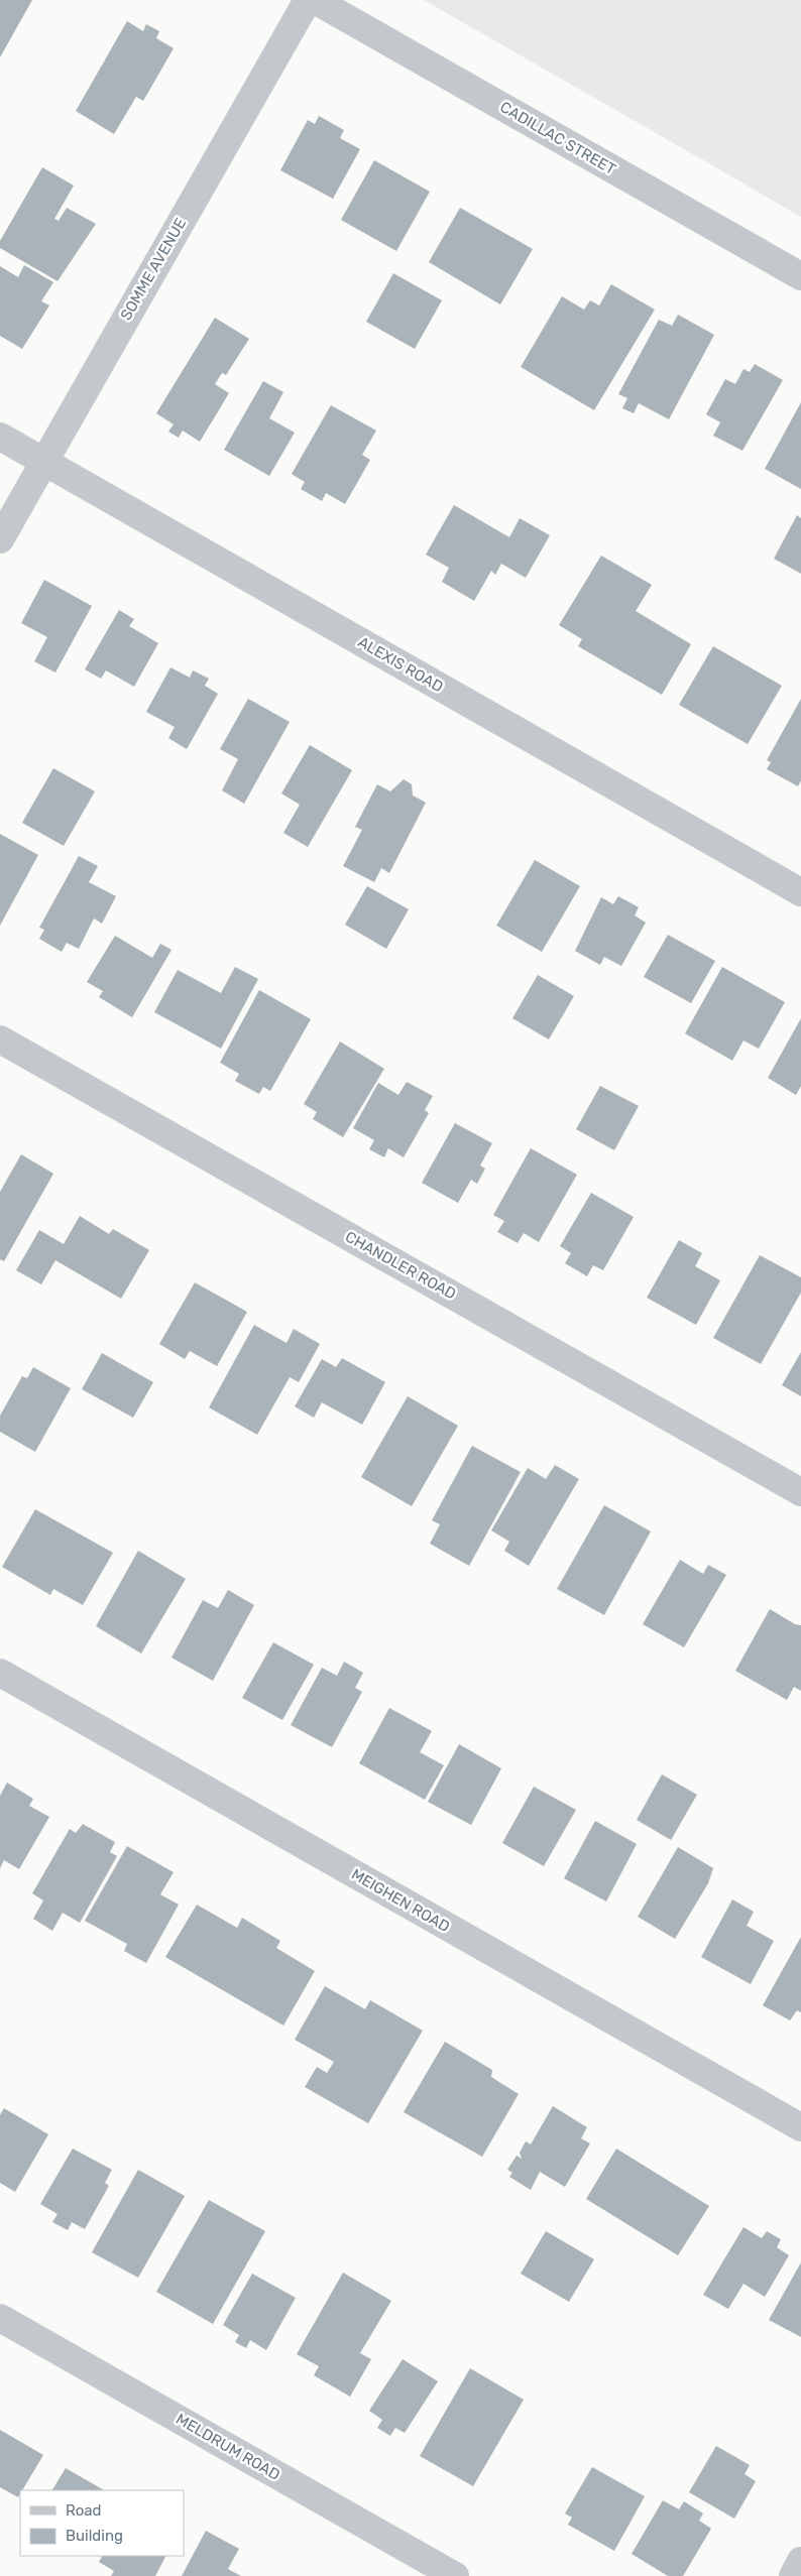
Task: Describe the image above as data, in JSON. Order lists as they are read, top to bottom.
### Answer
{
  "streets": {
    "street": [
      "CADILLAC STREET",
      "SOMME AVENUE",
      "ALEXIS ROAD",
      "CHANDLER ROAD",
      "MEIGHEN ROAD",
      "MELDRUM ROAD"
    ]
  },
  "crossings": [
    ["SOMME AVENUE", "ALEXIS ROAD"]
  ],
  "legend": ["Road", "Building"]
}
